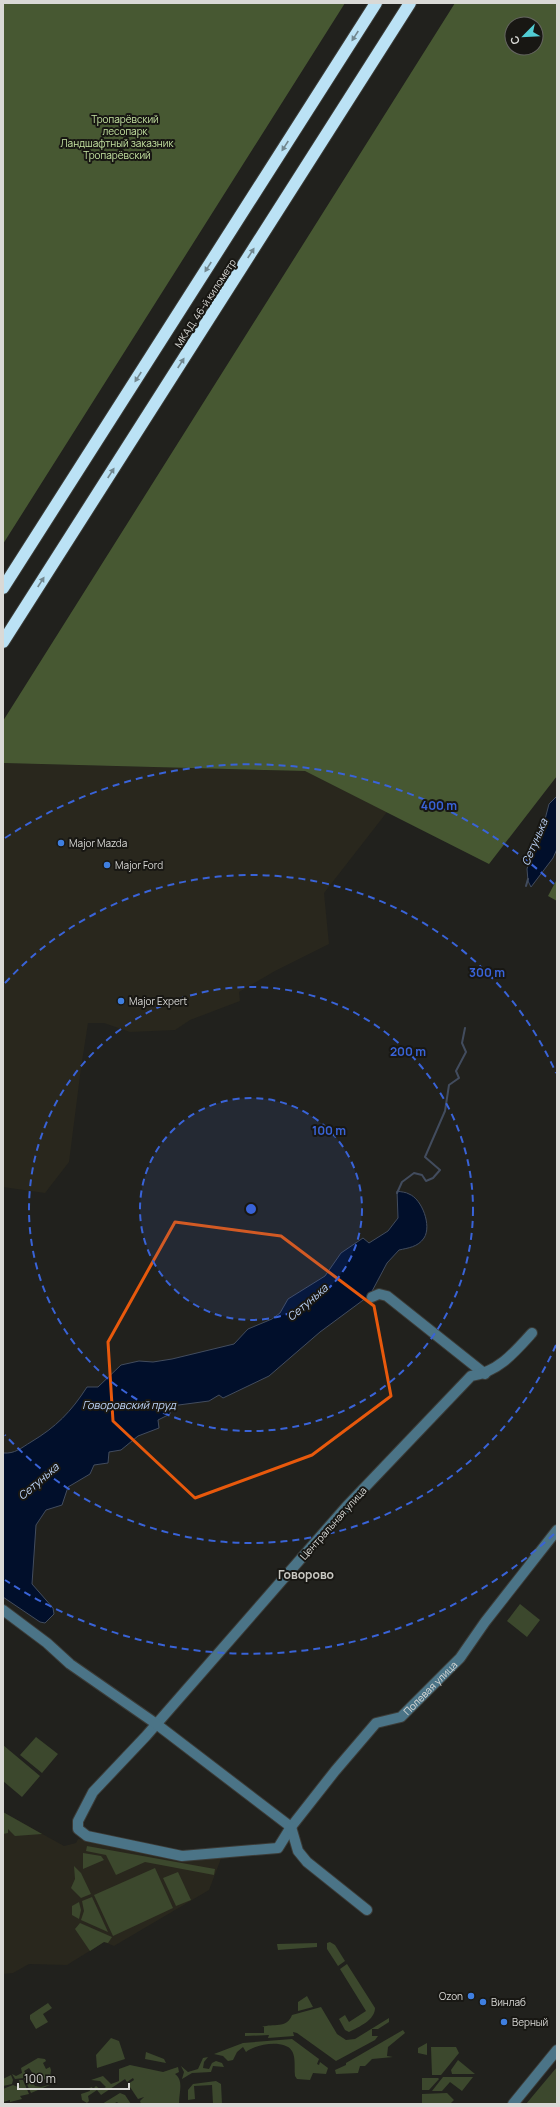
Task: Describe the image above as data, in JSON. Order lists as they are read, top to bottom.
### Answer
{
  "streets": {
    "highway": ["МКАД, 46-й километр"],
    "street": ["Центральная улица", "Полевая улица"]
  },
  "crossings": [
    ["Центральная улица", "Полевая улица"]
  ],
  "districts": ["Говорово"],
  "water": ["Сетунька", "Говоровский пруд"],
  "parks": ["Тропарёвский лесопарк", "Ландшафтный заказник Тропарёвский"],
  "places": [
    "Major Mazda",
    "Major Ford",
    "Major Expert",
    "Ozon",
    "Винлаб",
    "Верный"
  ],
  "scale_bar": "100 m",
  "north": "bottom left",
  "rings": [
    "400 m",
    "300 m",
    "200 m",
    "100 m"
  ]
}
